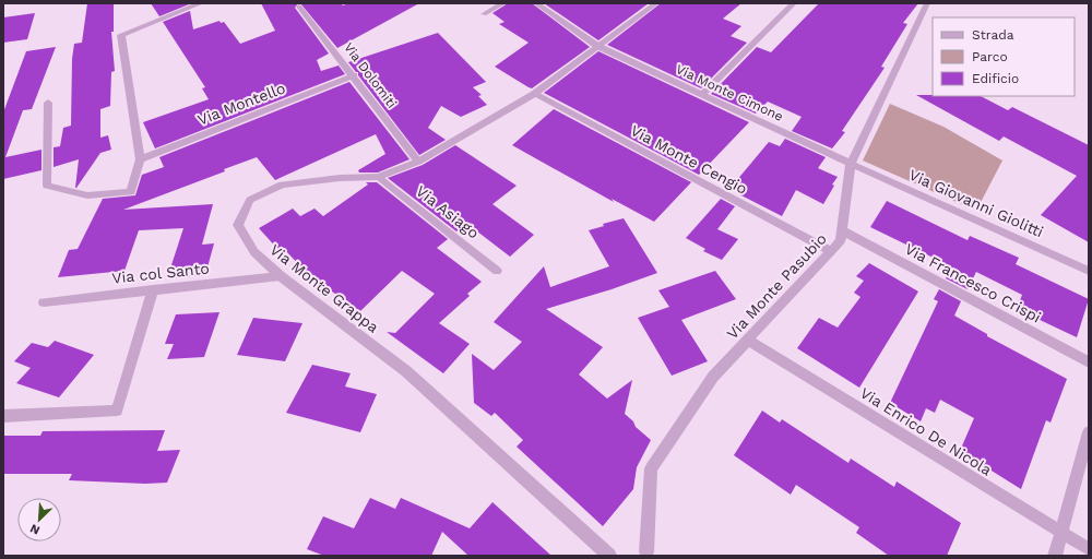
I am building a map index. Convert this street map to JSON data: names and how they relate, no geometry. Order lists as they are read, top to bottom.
{
  "streets": {
    "street": [
      "Via Dolomiti",
      "Via Monte Cimone",
      "Via Montello",
      "Via Monte Cengio",
      "Via Giovanni Giolitti",
      "Via Asiago",
      "Via col Santo",
      "Via Francesco Crispi",
      "Via Monte Pasubio",
      "Via Monte Grappa",
      "Via Enrico De Nicola"
    ]
  },
  "crossings": [
    ["Via Dolomiti", "Via Montello"],
    ["Via Dolomiti", "Via Monte Grappa"],
    ["Via Monte Cimone", "Via Giovanni Giolitti"],
    ["Via Monte Cimone", "Via Monte Pasubio"],
    ["Via Monte Cimone", "Via Monte Grappa"],
    ["Via Monte Cengio", "Via Monte Pasubio"],
    ["Via Monte Cengio", "Via Monte Grappa"],
    ["Via Giovanni Giolitti", "Via Monte Pasubio"],
    ["Via Asiago", "Via Monte Grappa"],
    ["Via col Santo", "Via Monte Grappa"],
    ["Via Francesco Crispi", "Via Monte Pasubio"],
    ["Via Monte Pasubio", "Via Enrico De Nicola"]
  ],
  "legend": ["Strada", "Parco", "Edificio"],
  "north": "bottom left"
}
